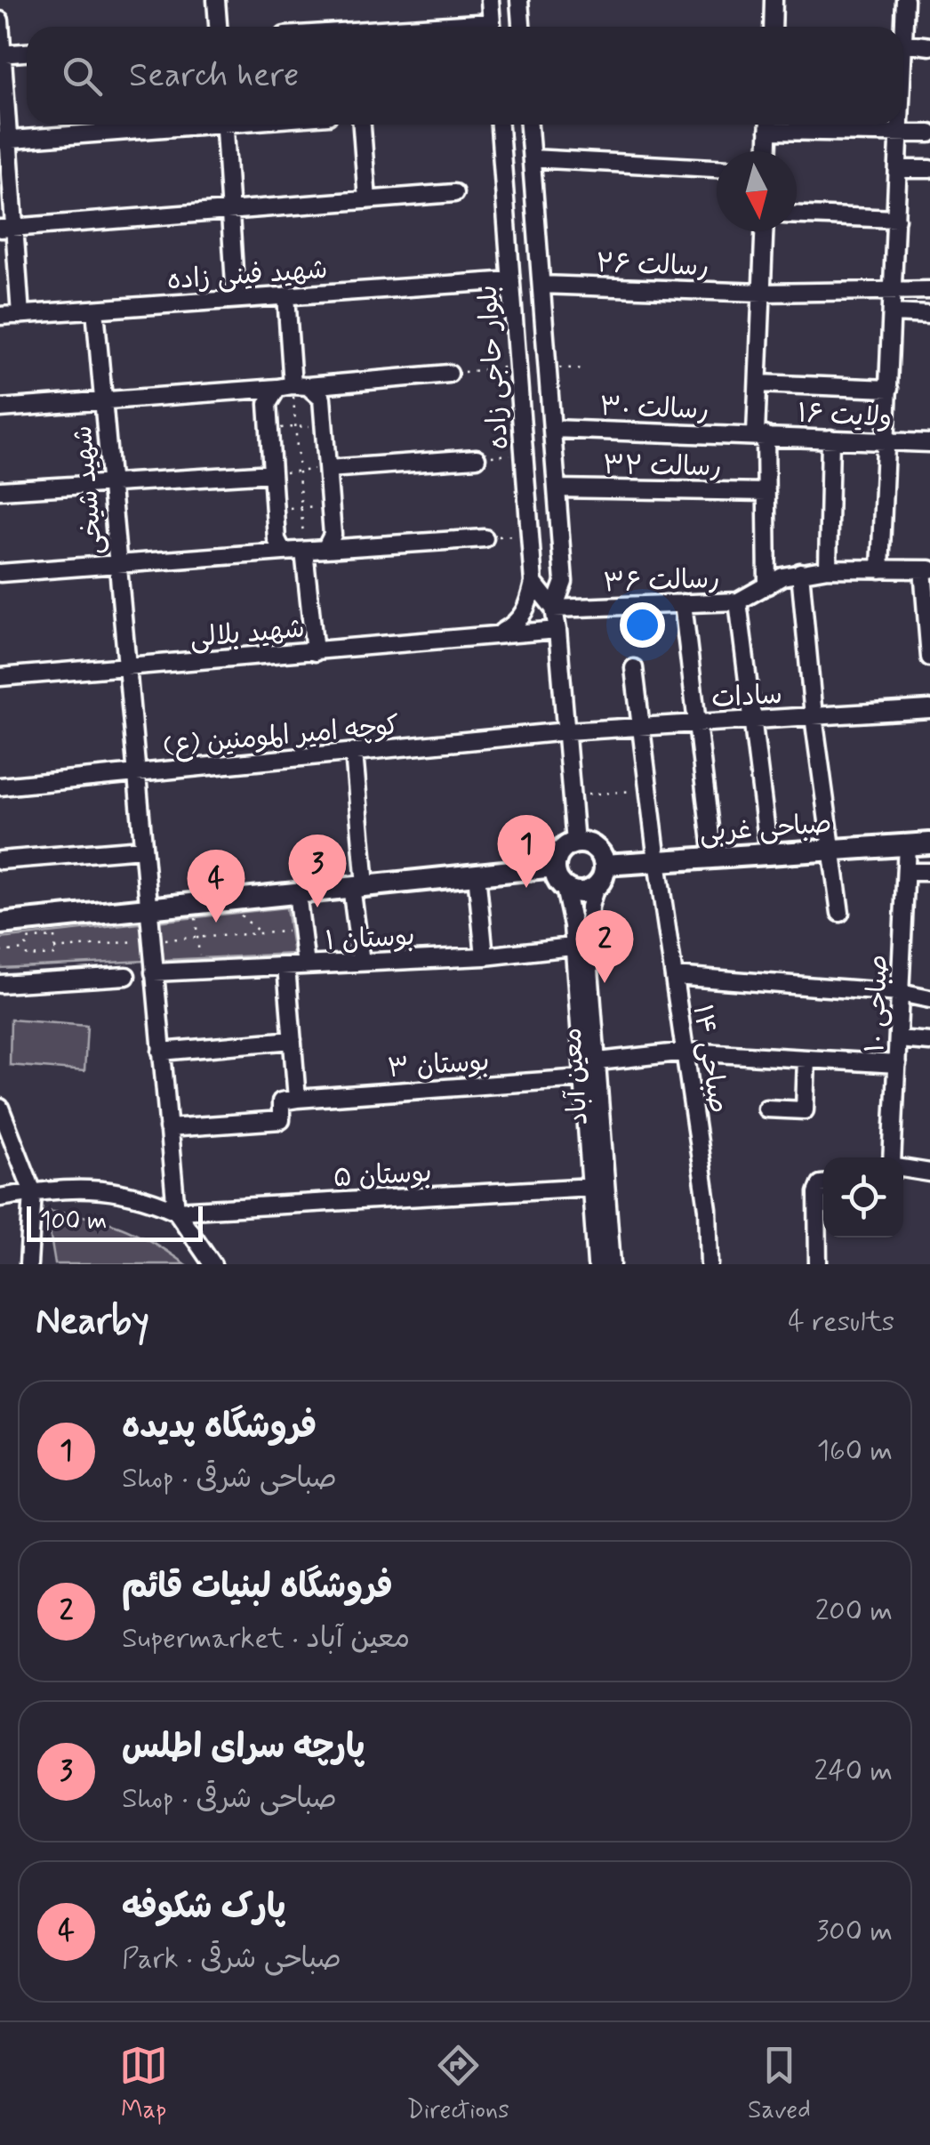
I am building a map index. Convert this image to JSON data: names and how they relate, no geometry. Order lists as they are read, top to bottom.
{
  "streets": {
    "main road": ["صباحی غربی"],
    "street": [
      "رسالت ۲۶",
      "شهید فینی زاده",
      "بلوار حاجی زاده",
      "رسالت ۳۰",
      "ولایت ۱۶",
      "رسالت ۳۲",
      "شهید شیخی",
      "رسالت ۳۶",
      "شهید بلالی",
      "سادات",
      "کوچه امیر المومنین (ع)",
      "بوستان ۱",
      "صباحی ۱۰",
      "صباحی ۱۴",
      "بوستان ۳",
      "معین آباد",
      "بوستان ۵"
    ]
  },
  "crossings": [
    ["رسالت ۲۶", "بلوار حاجی زاده"],
    ["شهید فینی زاده", "بلوار حاجی زاده"],
    ["شهید فینی زاده", "شهید شیخی"],
    ["بلوار حاجی زاده", "رسالت ۳۰"],
    ["بلوار حاجی زاده", "رسالت ۳۲"],
    ["بلوار حاجی زاده", "رسالت ۳۶"],
    ["بلوار حاجی زاده", "شهید بلالی"],
    ["بلوار حاجی زاده", "سادات"],
    ["بلوار حاجی زاده", "کوچه امیر المومنین (ع)"],
    ["بلوار حاجی زاده", "صباحی غربی"],
    ["بلوار حاجی زاده", "معین آباد"],
    ["رسالت ۳۰", "ولایت ۱۶"],
    ["شهید شیخی", "شهید بلالی"],
    ["شهید شیخی", "کوچه امیر المومنین (ع)"],
    ["شهید شیخی", "بوستان ۱"],
    ["شهید شیخی", "بوستان ۵"],
    ["سادات", "کوچه امیر المومنین (ع)"],
    ["سادات", "صباحی ۱۴"],
    ["صباحی غربی", "صباحی ۱۰"],
    ["صباحی غربی", "صباحی ۱۴"],
    ["صباحی غربی", "معین آباد"],
    ["بوستان ۱", "معین آباد"],
    ["بوستان ۳", "معین آباد"],
    ["معین آباد", "بوستان ۵"]
  ],
  "scale_bar": "100 m",
  "north": "bottom",
  "page": {
    "search": "Search here",
    "pins": [
      "1",
      "3",
      "4",
      "2"
    ],
    "scale": "100 m",
    "heading": ["Nearby", "4 results"],
    "list": [
      {
        "mark": "1",
        "name": "فروشگاه پدیده",
        "note": "Shop · صباحی شرقی",
        "value": "160 m"
      },
      {
        "mark": "2",
        "name": "فروشگاه لبنیات قائم",
        "note": "Supermarket · معین آباد",
        "value": "200 m"
      },
      {
        "mark": "3",
        "name": "پارچه سرای اطلس",
        "note": "Shop · صباحی شرقی",
        "value": "240 m"
      },
      {
        "mark": "4",
        "name": "پارک شکوفه",
        "note": "Park · صباحی شرقی",
        "value": "300 m"
      }
    ],
    "nav": ["Map", "Directions", "Saved"]
  }
}
